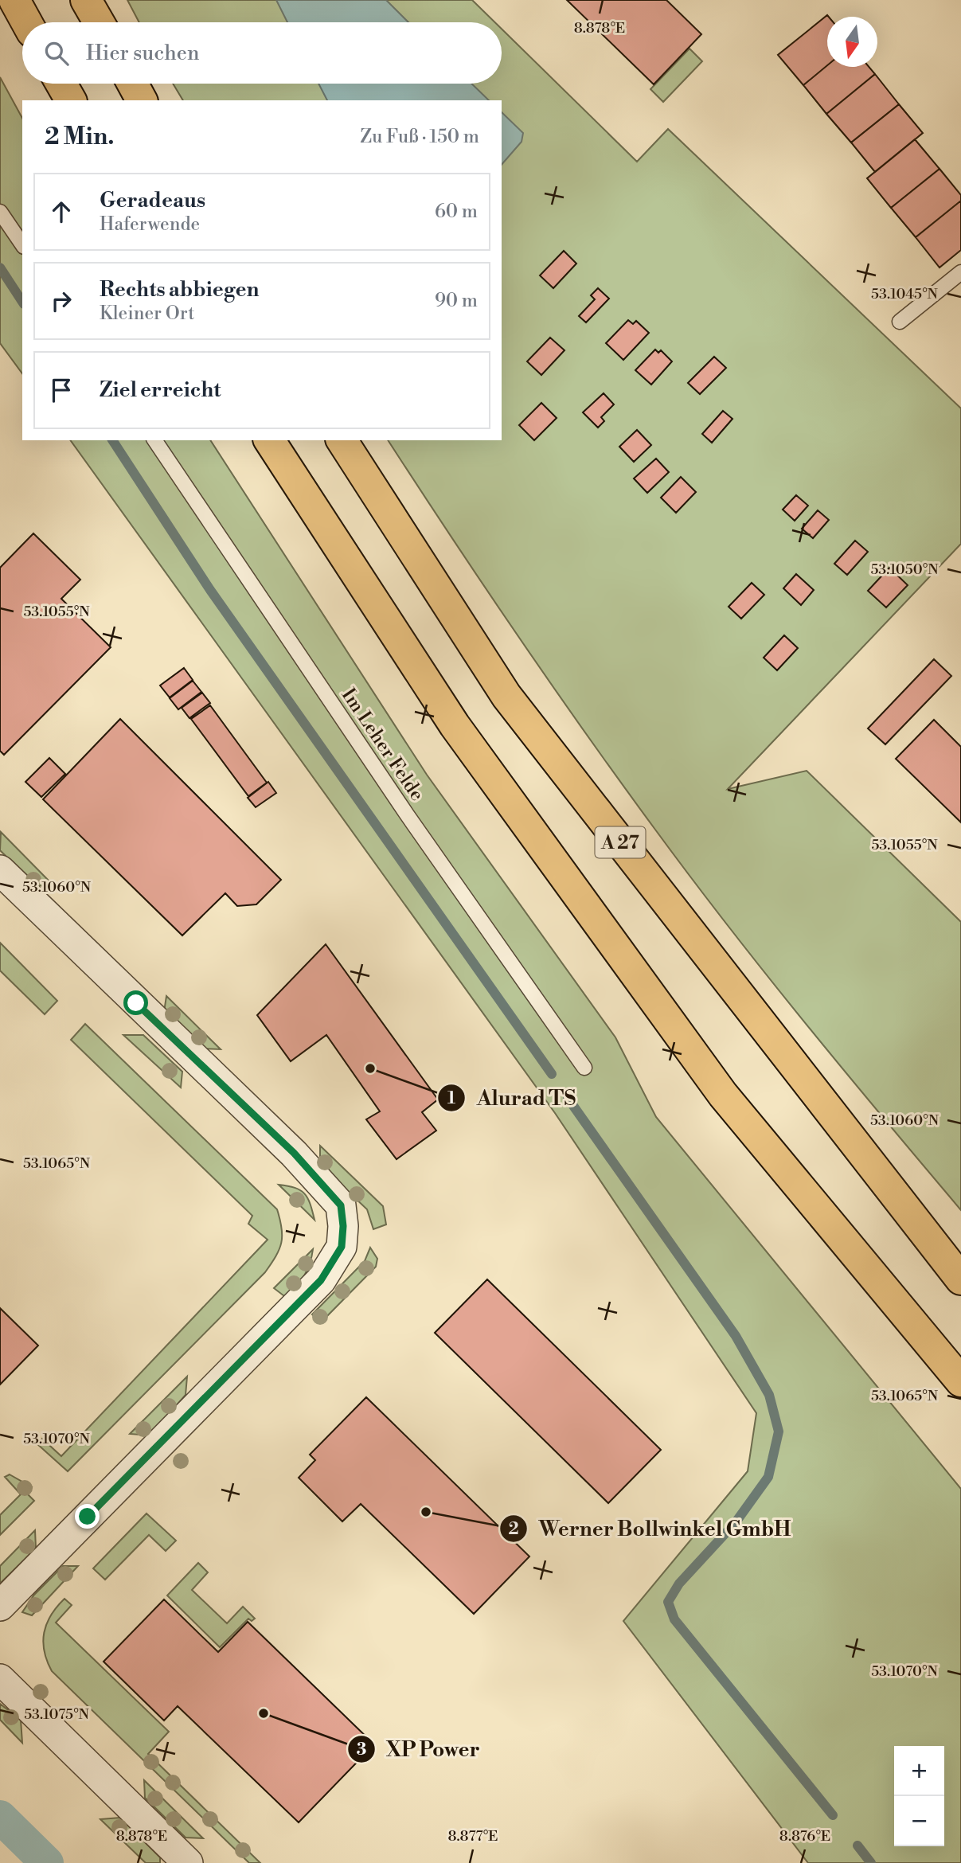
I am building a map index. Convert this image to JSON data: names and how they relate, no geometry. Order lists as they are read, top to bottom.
{
  "streets": {
    "highway": ["A 27"],
    "lane": ["Im Leher Felde"]
  },
  "places": ["Alurad TS", "Werner Bollwinkel GmbH", "XP Power"],
  "north": "bottom",
  "page": {
    "search": "Hier suchen",
    "heading": ["2 Min.", "Zu Fuß · 150 m"],
    "list": [
      ["Geradeaus", "Haferwende", "60 m"],
      ["Rechts abbiegen", "Kleiner Ort", "90 m"],
      "Ziel erreicht"
    ],
    "map_buttons": ["+", "−"]
  },
  "coordinates": [
    "8.878°E",
    "53.1045°N",
    "53.1050°N",
    "53.1055°N",
    "53.1060°N",
    "53.1065°N",
    "53.1070°N",
    "53.1075°N",
    "8.877°E",
    "8.876°E"
  ]
}
